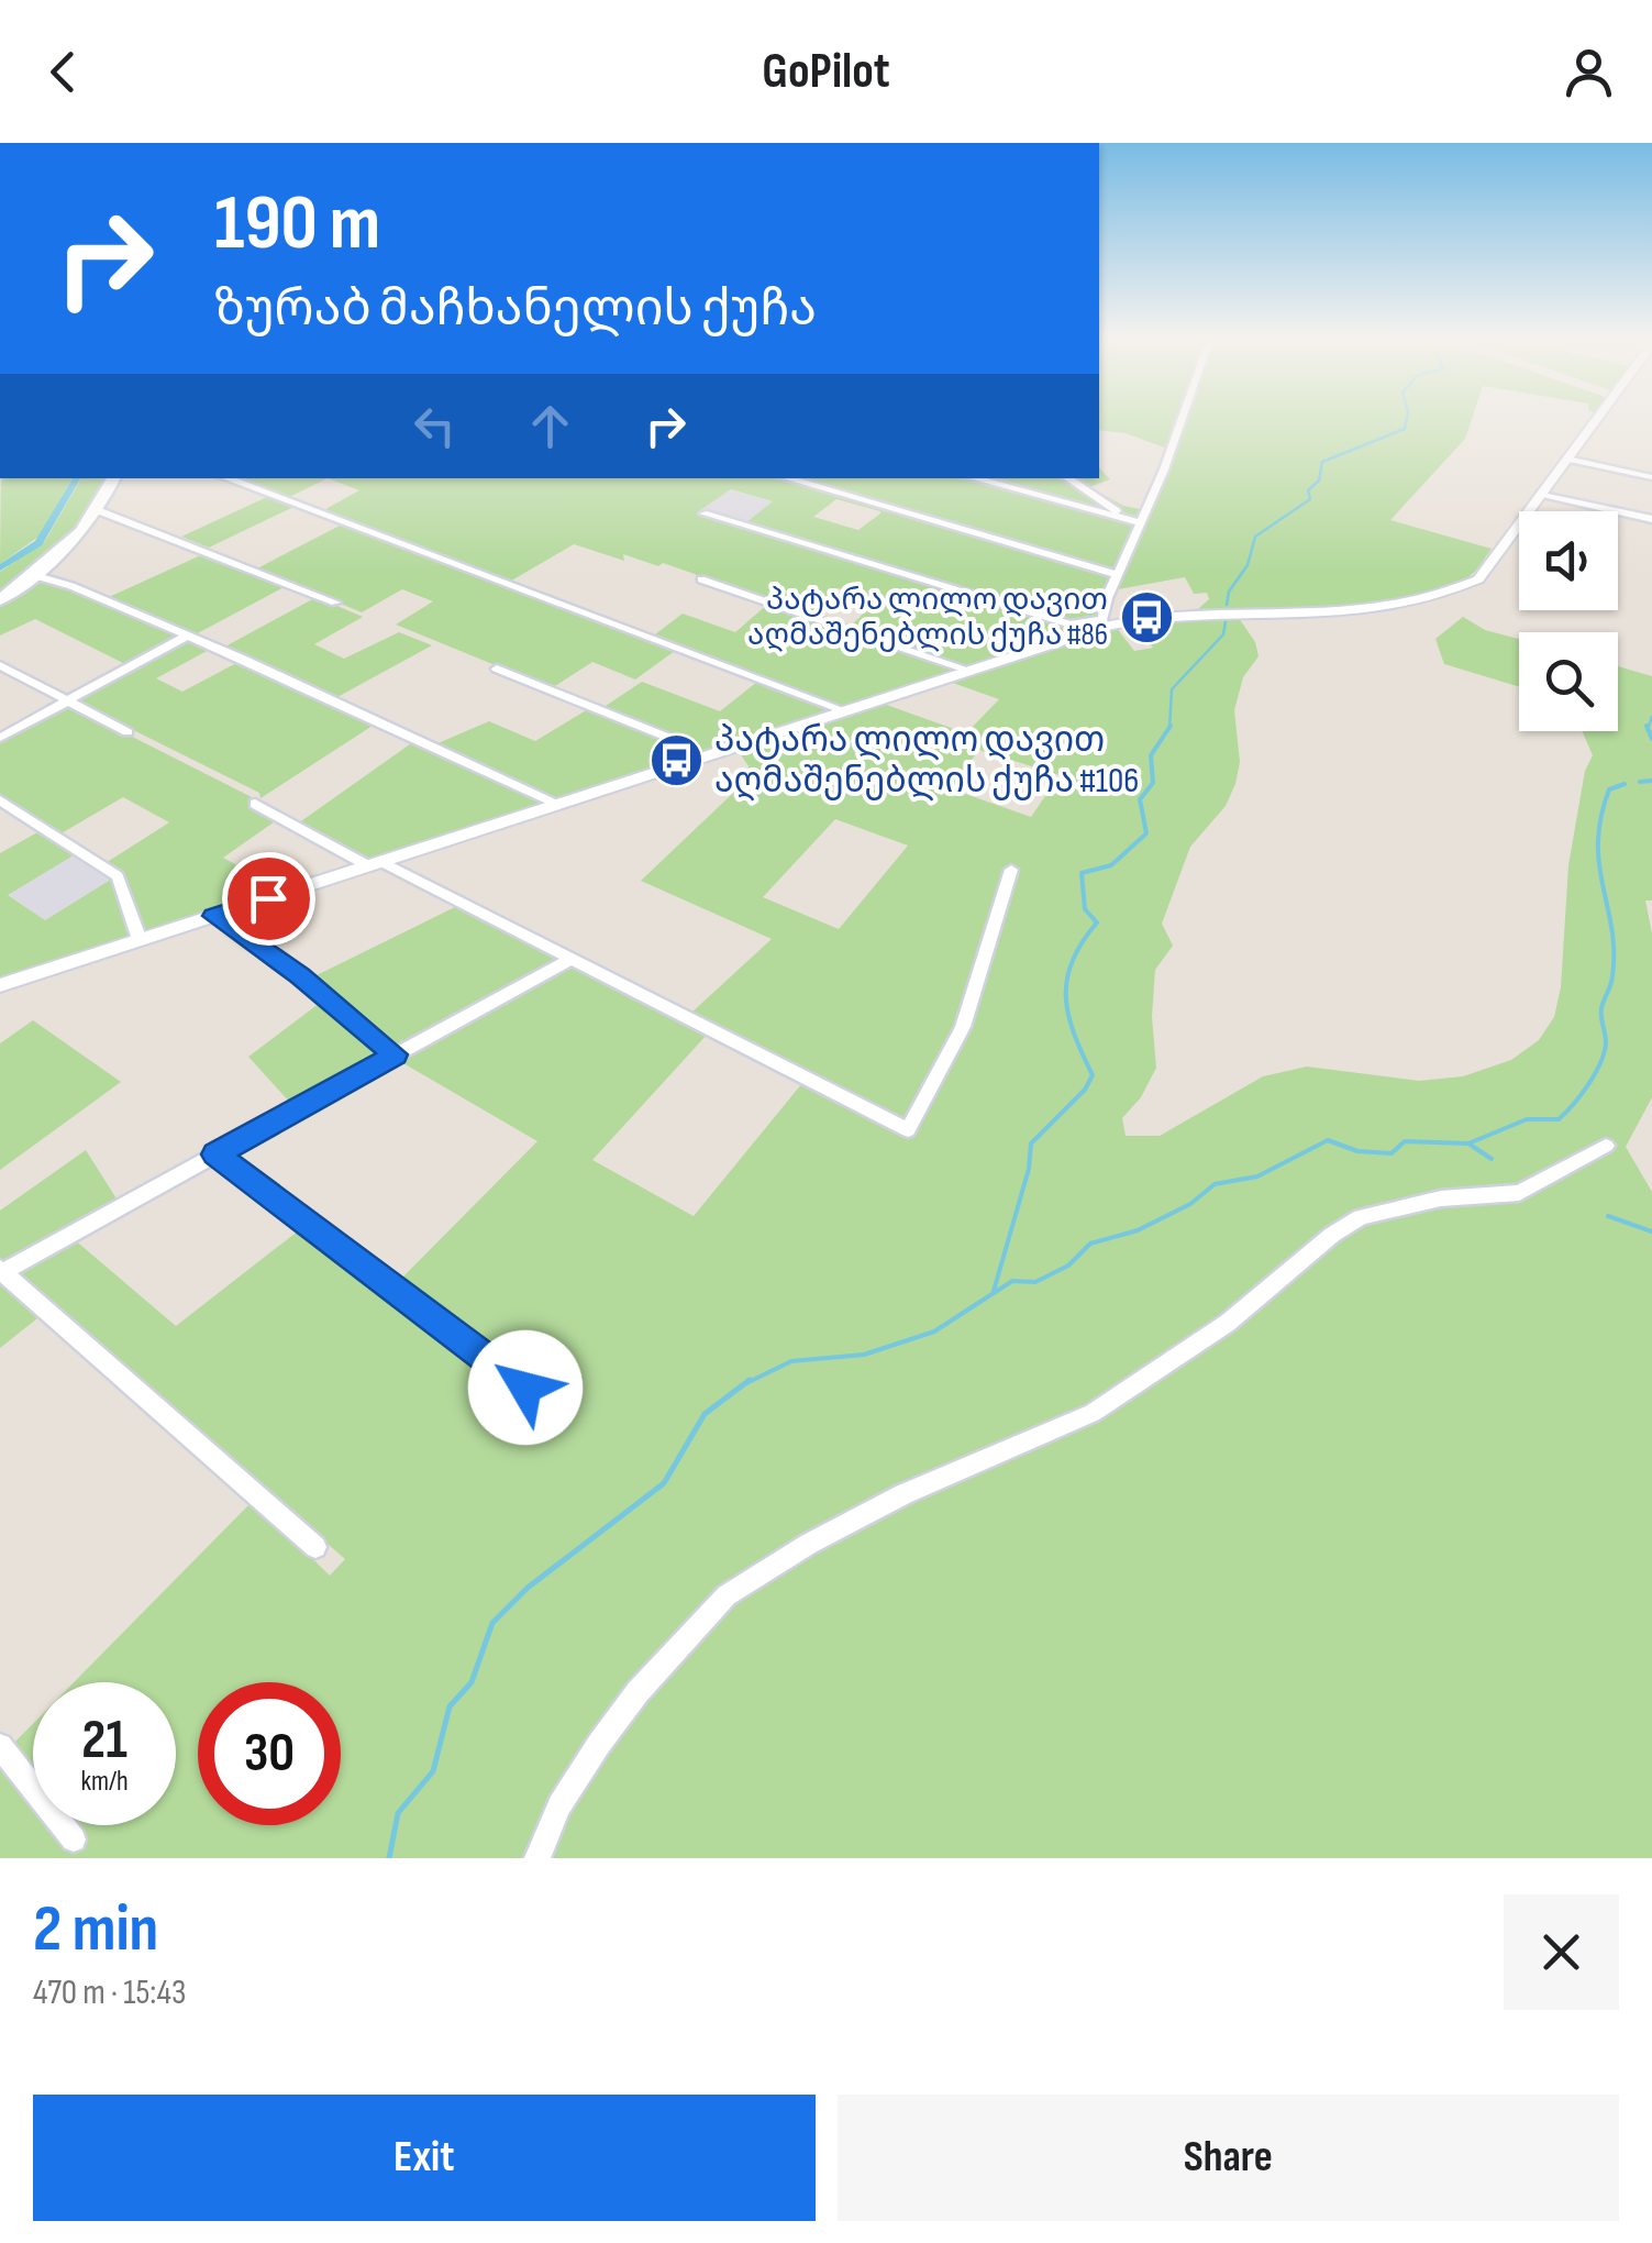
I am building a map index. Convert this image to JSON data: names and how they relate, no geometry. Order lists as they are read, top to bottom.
{
  "places": {
    "bus stop": ["პატარა ლილო დავით აღმაშენებლის ქუჩა #86", "პატარა ლილო დავით აღმაშენებლის ქუჩა #106"]
  },
  "page": {
    "header": "GoPilot",
    "turn": ["190 m", "ზურაბ მაჩხანელის ქუჩა"],
    "speed": "21 km/h",
    "limit": "30",
    "heading": ["2 min", "470 m · 15:43"],
    "buttons": ["Exit", "Share"]
  }
}
